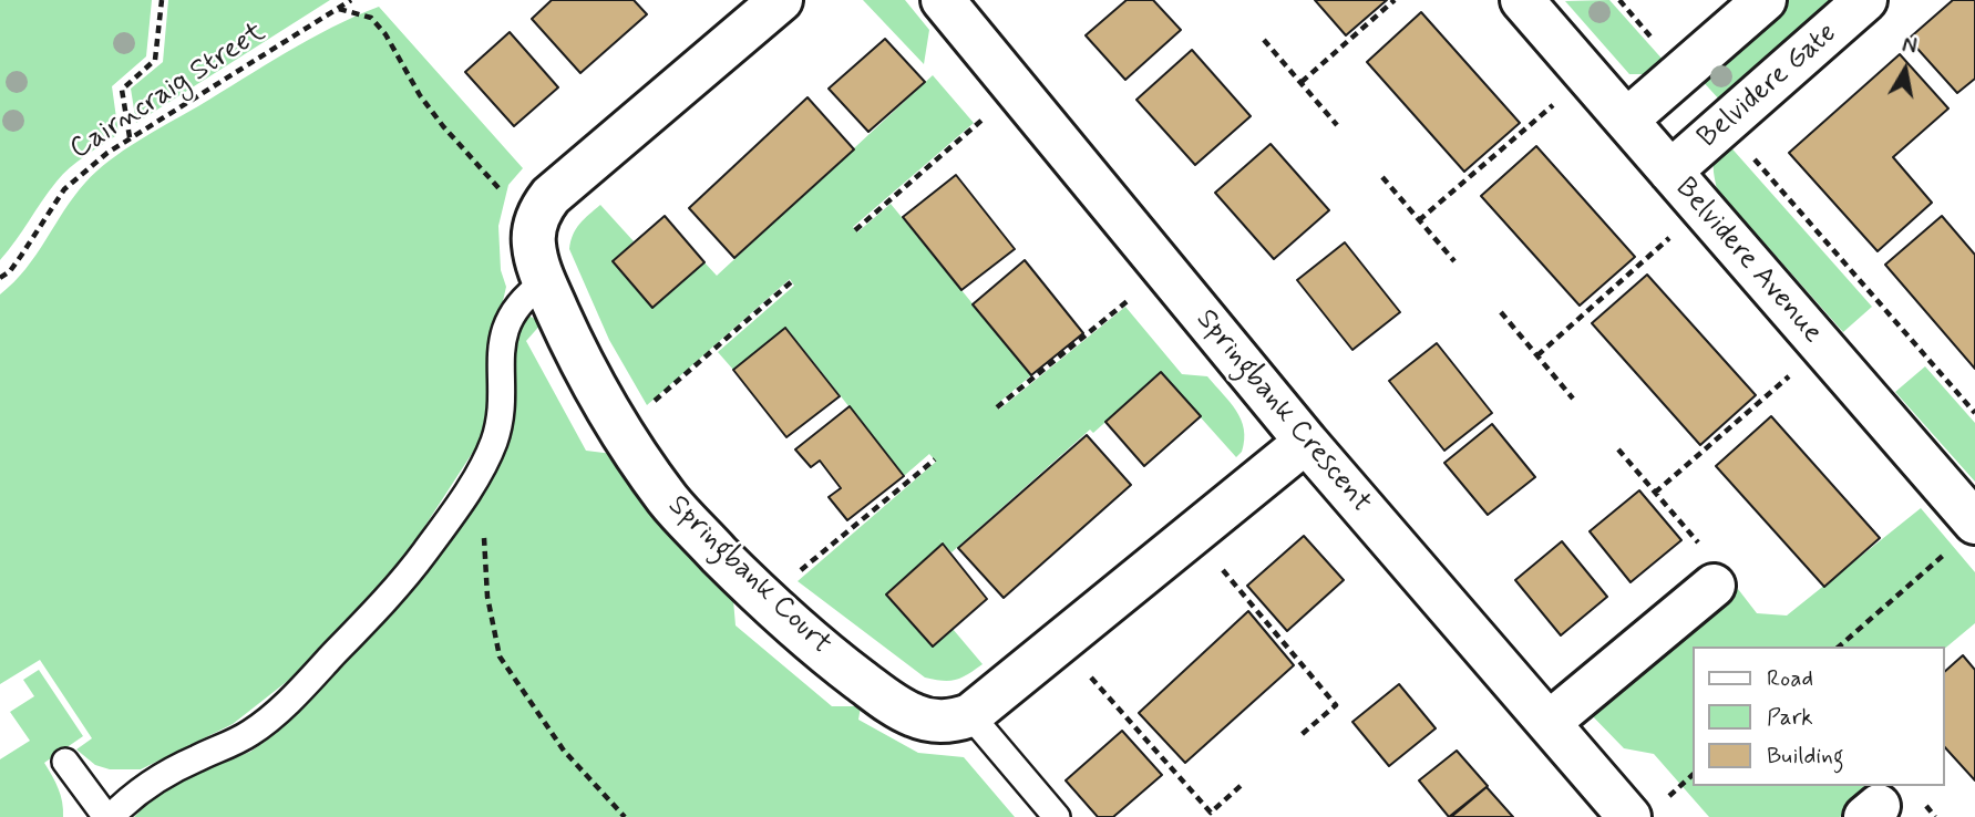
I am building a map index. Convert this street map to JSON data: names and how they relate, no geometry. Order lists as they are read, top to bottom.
{
  "streets": {
    "street": [
      "Belvidere Gate",
      "Belvidere Avenue",
      "Springbank Crescent",
      "Springbank Court"
    ],
    "path": ["Cairncraig Street"]
  },
  "crossings": [
    ["Belvidere Gate", "Belvidere Avenue"]
  ],
  "legend": ["Road", "Park", "Building"],
  "north": "top"
}
